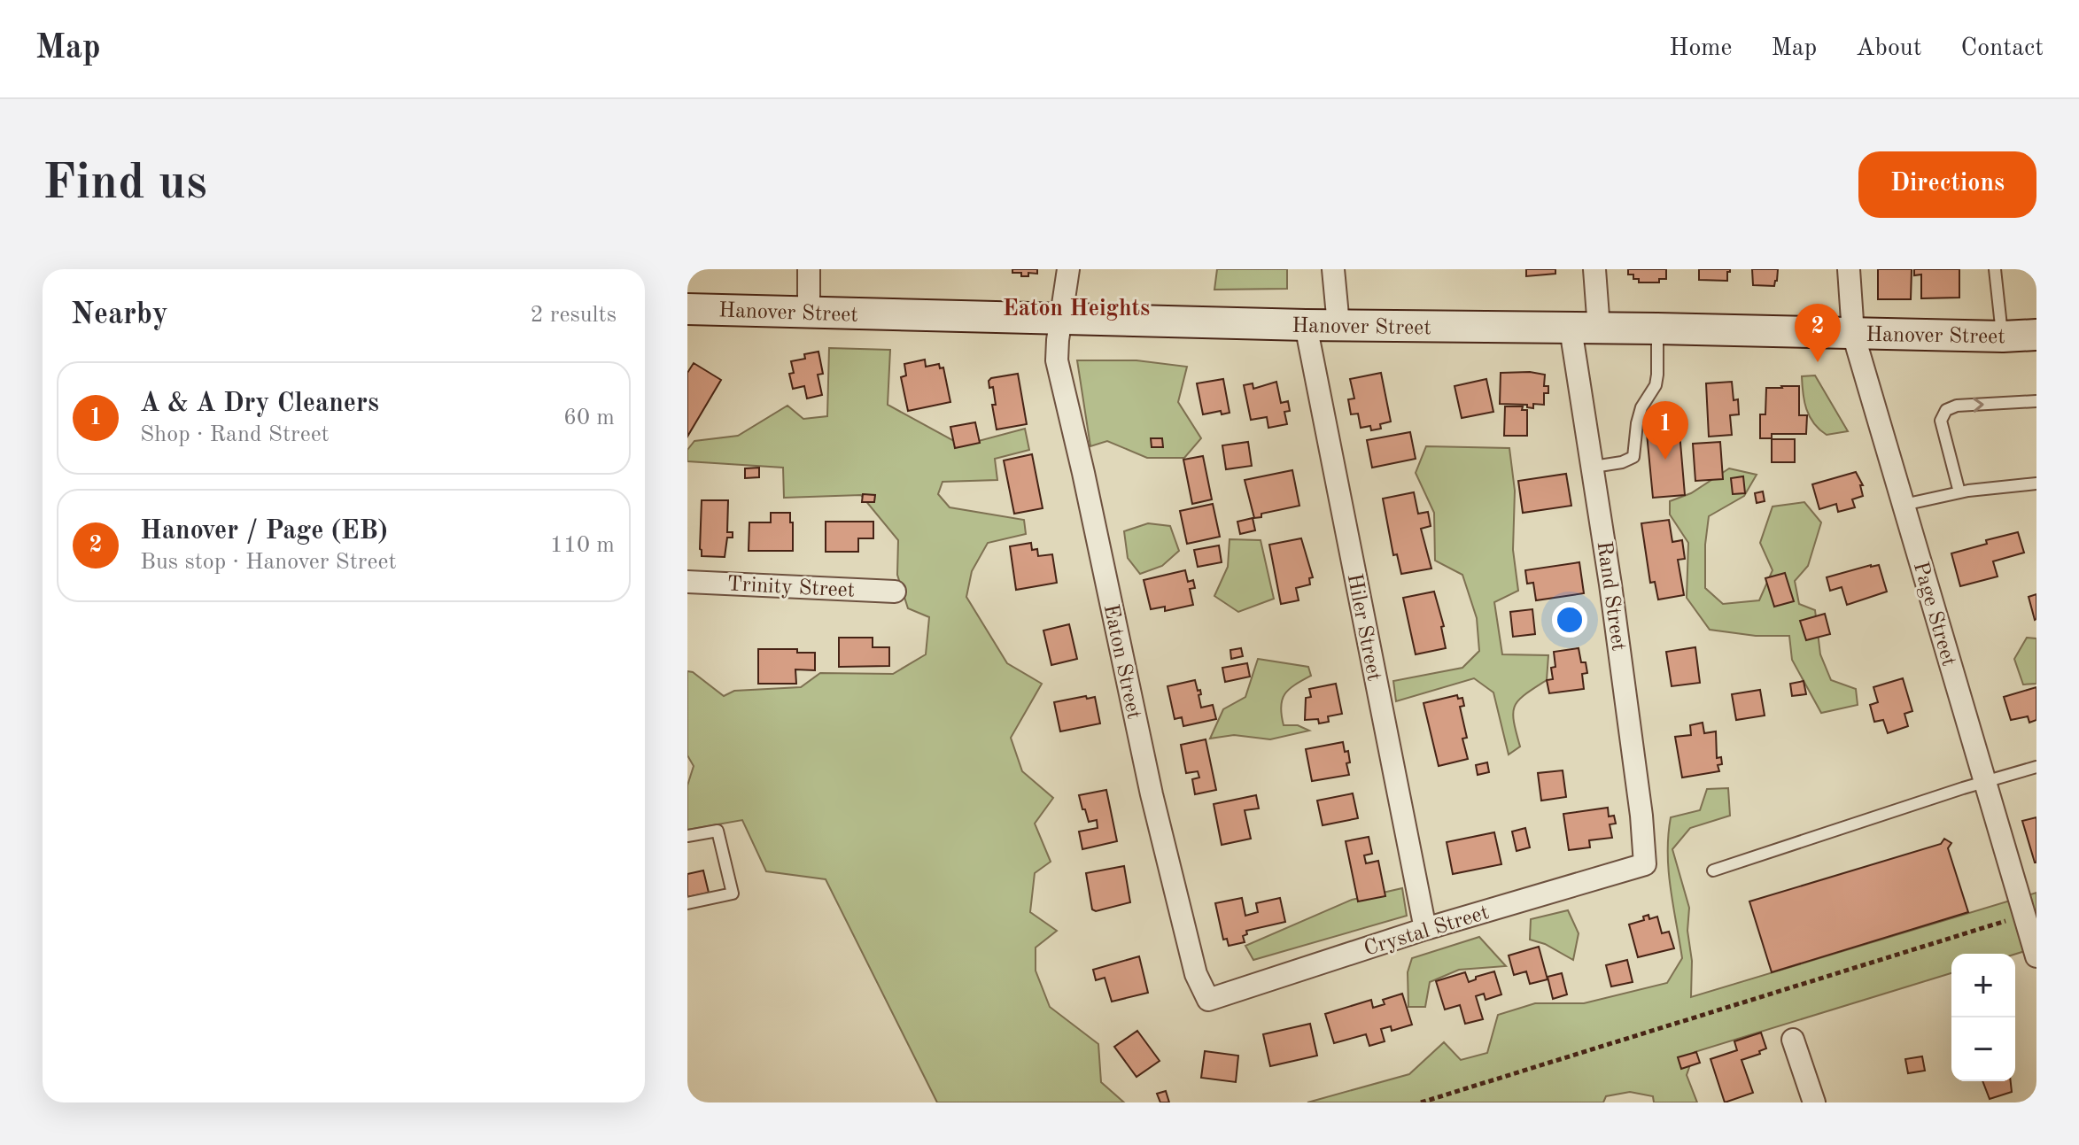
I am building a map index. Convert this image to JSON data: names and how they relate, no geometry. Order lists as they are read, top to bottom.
{
  "streets": {
    "main road": ["Hanover Street"],
    "street": [
      "Trinity Street",
      "Rand Street",
      "Page Street",
      "Hiler Street",
      "Eaton Street",
      "Crystal Street"
    ]
  },
  "crossings": [
    ["Hanover Street", "Rand Street"],
    ["Hanover Street", "Page Street"],
    ["Hanover Street", "Hiler Street"],
    ["Hanover Street", "Eaton Street"],
    ["Rand Street", "Crystal Street"],
    ["Hiler Street", "Crystal Street"],
    ["Eaton Street", "Crystal Street"]
  ],
  "districts": ["Eaton Heights"],
  "page": {
    "header": "Map",
    "nav": [
      "Home",
      "Map",
      "About",
      "Contact"
    ],
    "buttons": "Directions",
    "title": "Find us",
    "heading": ["Nearby", "2 results"],
    "pins": ["2", "1"],
    "list": [
      {
        "mark": "1",
        "name": "A & A Dry Cleaners",
        "note": "Shop · Rand Street",
        "value": "60 m"
      },
      {
        "mark": "2",
        "name": "Hanover / Page (EB)",
        "note": "Bus stop · Hanover Street",
        "value": "110 m"
      }
    ],
    "map_buttons": ["+", "−"]
  }
}
